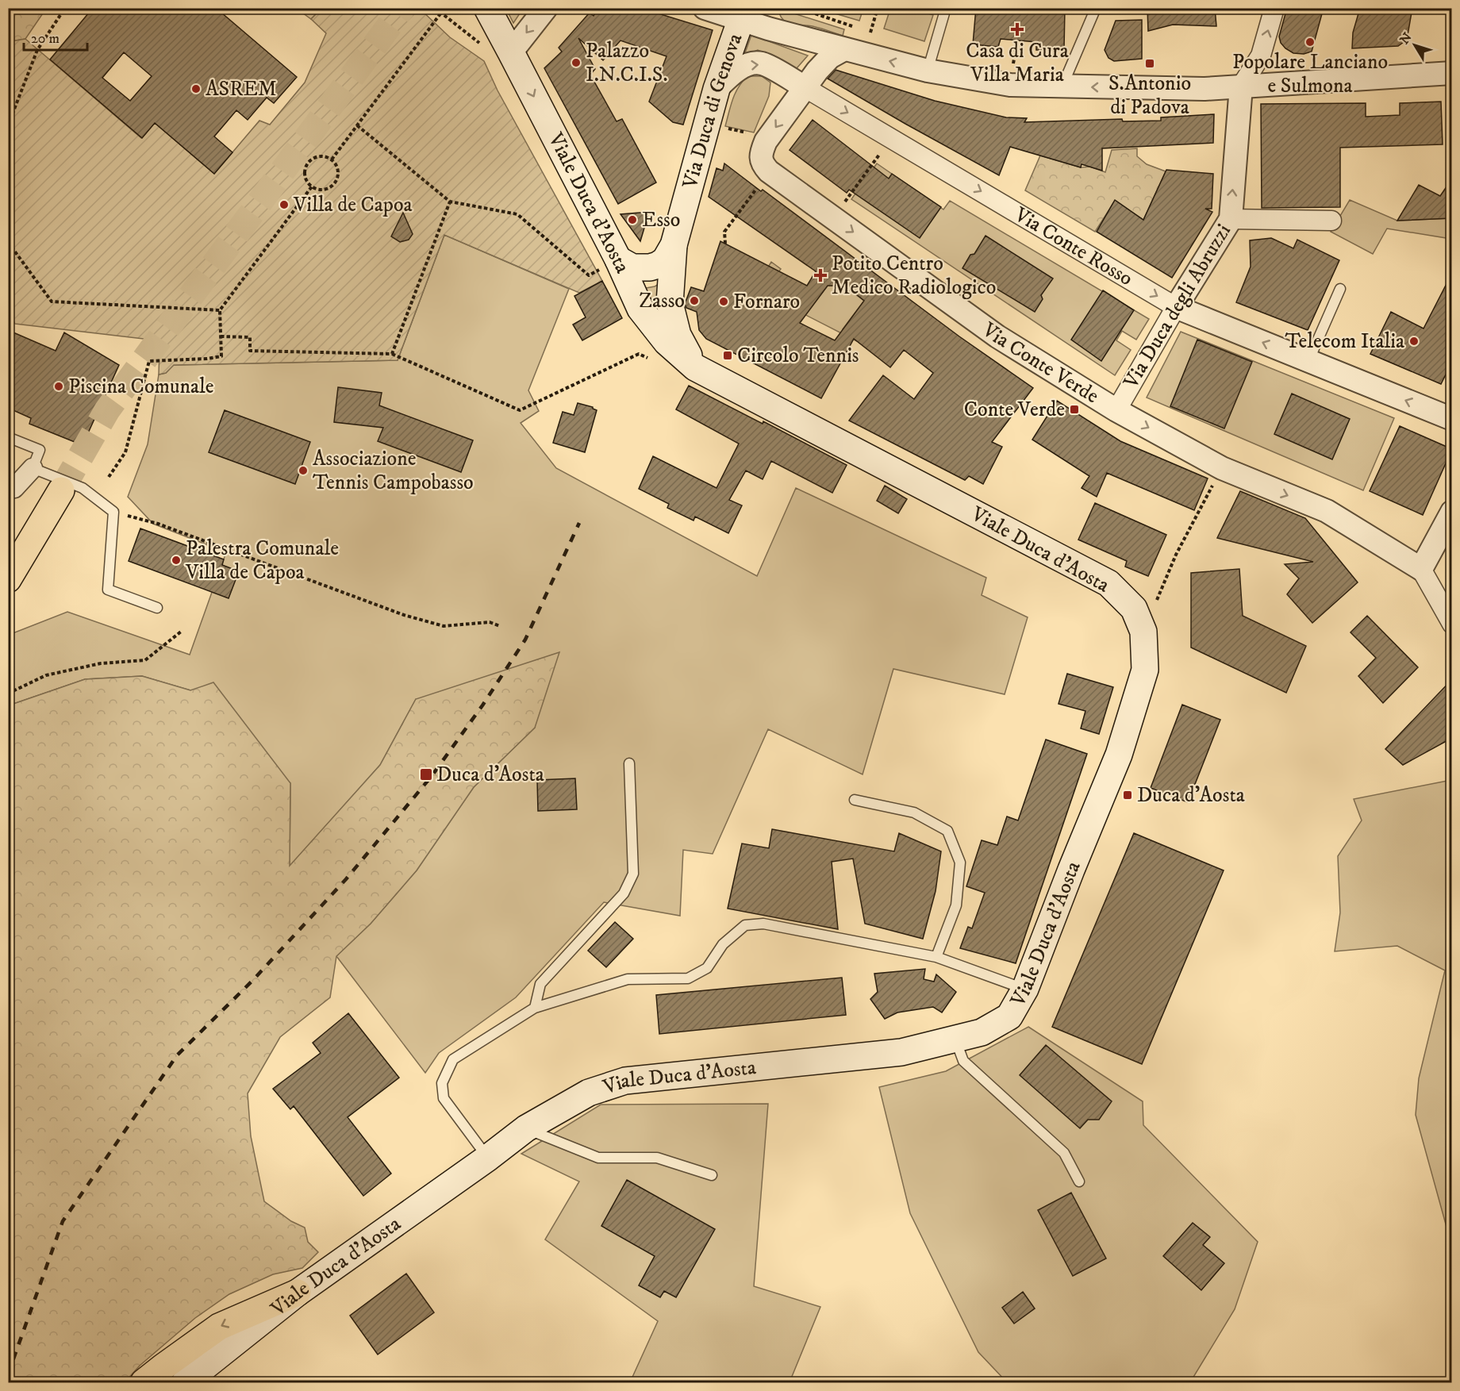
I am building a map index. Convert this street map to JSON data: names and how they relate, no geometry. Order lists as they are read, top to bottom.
{
  "streets": {
    "main road": ["Via Duca di Genova", "Viale Duca d'Aosta"],
    "street": ["Via Conte Rosso", "Via Duca degli Abruzzi", "Via Conte Verde"]
  },
  "crossings": [
    ["Via Duca di Genova", "Viale Duca d'Aosta"],
    ["Via Duca di Genova", "Via Conte Rosso"],
    ["Via Conte Rosso", "Via Duca degli Abruzzi"],
    ["Via Duca degli Abruzzi", "Via Conte Verde"]
  ],
  "one_way": ["Via Duca degli Abruzzi", "Via Conte Verde"],
  "places": {
    "health": ["Casa di Cura Villa Maria", "Potito Centro Medico Radiologico"],
    "other": [
      "Popolare Lanciano e Sulmona",
      "Palazzo I.N.C.I.S.",
      "ASREM",
      "Villa de Capoa",
      "Esso",
      "Zasso",
      "Fornaro",
      "Telecom Italia",
      "Piscina Comunale",
      "Associazione Tennis Campobasso",
      "Palestra Comunale Villa de Capoa"
    ],
    "transit": [
      "S.Antonio di Padova",
      "Circolo Tennis",
      "Conte Verde",
      "Duca d’Aosta",
      "Duca d'Aosta"
    ]
  },
  "scale_bar": "20 m",
  "north": "top left"
}
